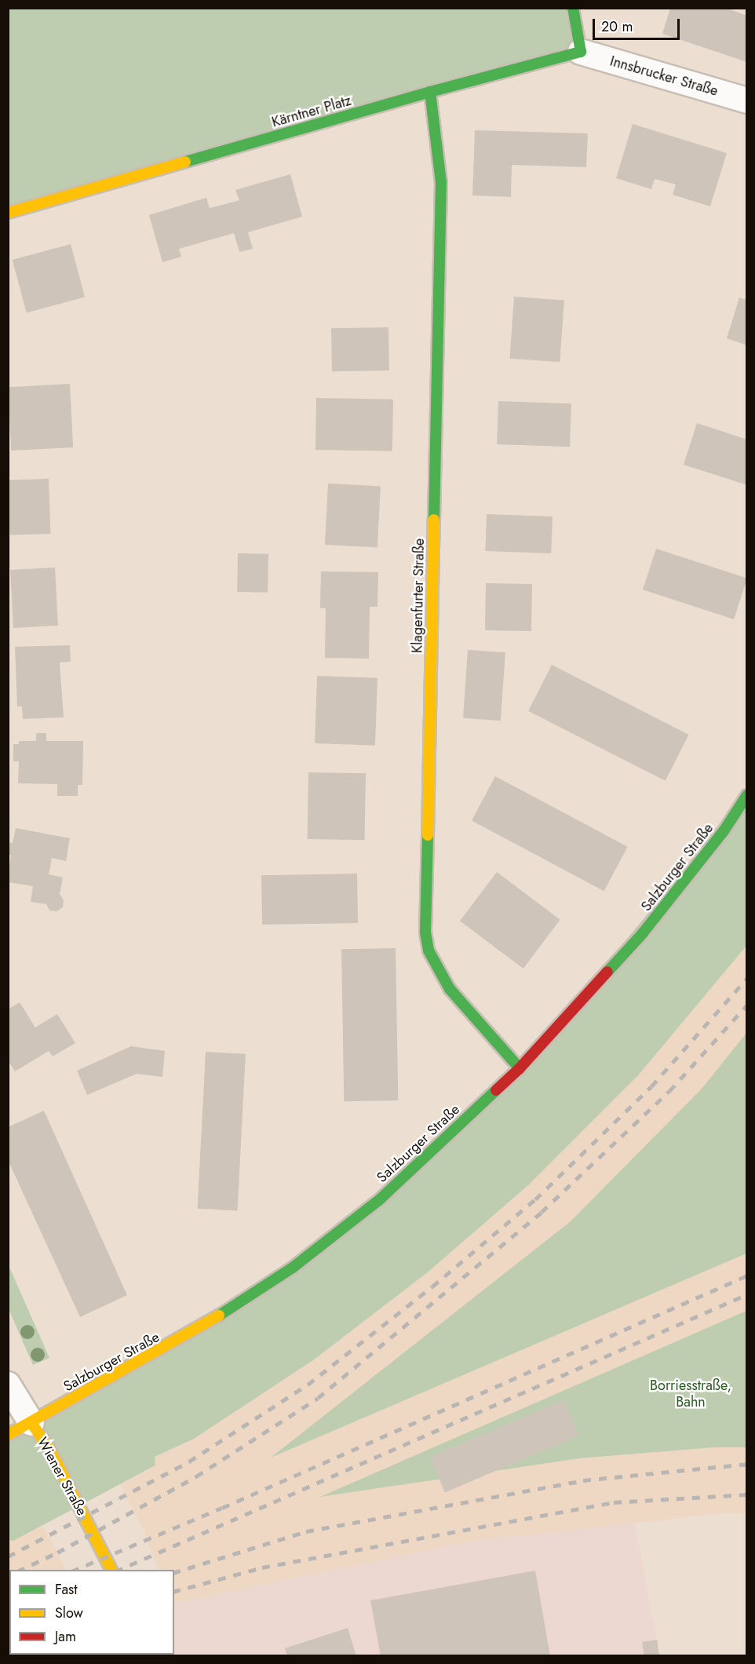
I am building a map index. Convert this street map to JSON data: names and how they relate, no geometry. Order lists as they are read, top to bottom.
{
  "streets": {
    "street": [
      "Innsbrucker Straße",
      "Kärntner Platz",
      "Klagenfurter Straße",
      "Salzburger Straße",
      "Wiener Straße"
    ]
  },
  "crossings": [
    ["Innsbrucker Straße", "Kärntner Platz"],
    ["Kärntner Platz", "Klagenfurter Straße"],
    ["Klagenfurter Straße", "Salzburger Straße"],
    ["Salzburger Straße", "Wiener Straße"]
  ],
  "parks": ["Borriesstraße, Bahn"],
  "legend": ["Fast", "Slow", "Jam"],
  "scale_bar": "20 m"
}
